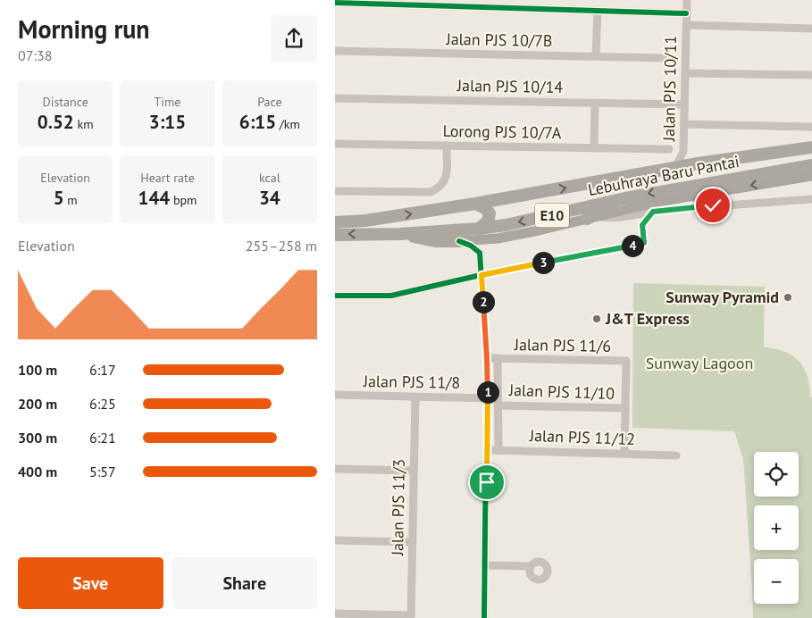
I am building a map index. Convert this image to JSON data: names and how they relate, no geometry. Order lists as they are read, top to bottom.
{
  "streets": {
    "highway": ["Lebuhraya Baru Pantai", "E10"],
    "street": [
      "Jalan PJS 10/7B",
      "Jalan PJS 10/14",
      "Jalan PJS 10/11",
      "Lorong PJS 10/7A",
      "Jalan PJS 11/6",
      "Jalan PJS 11/8",
      "Jalan PJS 11/10",
      "Jalan PJS 11/12",
      "Jalan PJS 11/3"
    ]
  },
  "crossings": [
    ["Jalan PJS 10/14", "Jalan PJS 10/11"],
    ["Jalan PJS 10/11", "Lebuhraya Baru Pantai"],
    ["Jalan PJS 11/6", "Jalan PJS 11/10"],
    ["Jalan PJS 11/6", "Jalan PJS 11/12"],
    ["Jalan PJS 11/8", "Jalan PJS 11/3"]
  ],
  "parks": ["Sunway Lagoon"],
  "places": ["Sunway Pyramid", "J&T Express"],
  "page": {
    "heading": ["Morning run", "07:38"],
    "stats": [
      ["Distance", "0.52 km"],
      ["Time", "3:15"],
      ["Pace", "6:15 /km"],
      ["Elevation", "5 m"],
      ["Heart rate", "144 bpm"],
      ["kcal", "34"]
    ],
    "chart": ["Elevation", "255–258 m"],
    "pins": [
      "4",
      "3",
      "2",
      "1"
    ],
    "list": [
      {
        "name": "100 m",
        "note": "6:17"
      },
      {
        "name": "200 m",
        "note": "6:25"
      },
      {
        "name": "300 m",
        "note": "6:21"
      },
      {
        "name": "400 m",
        "note": "5:57"
      }
    ],
    "map_buttons": ["+", "−"],
    "buttons": ["Save", "Share"]
  }
}
